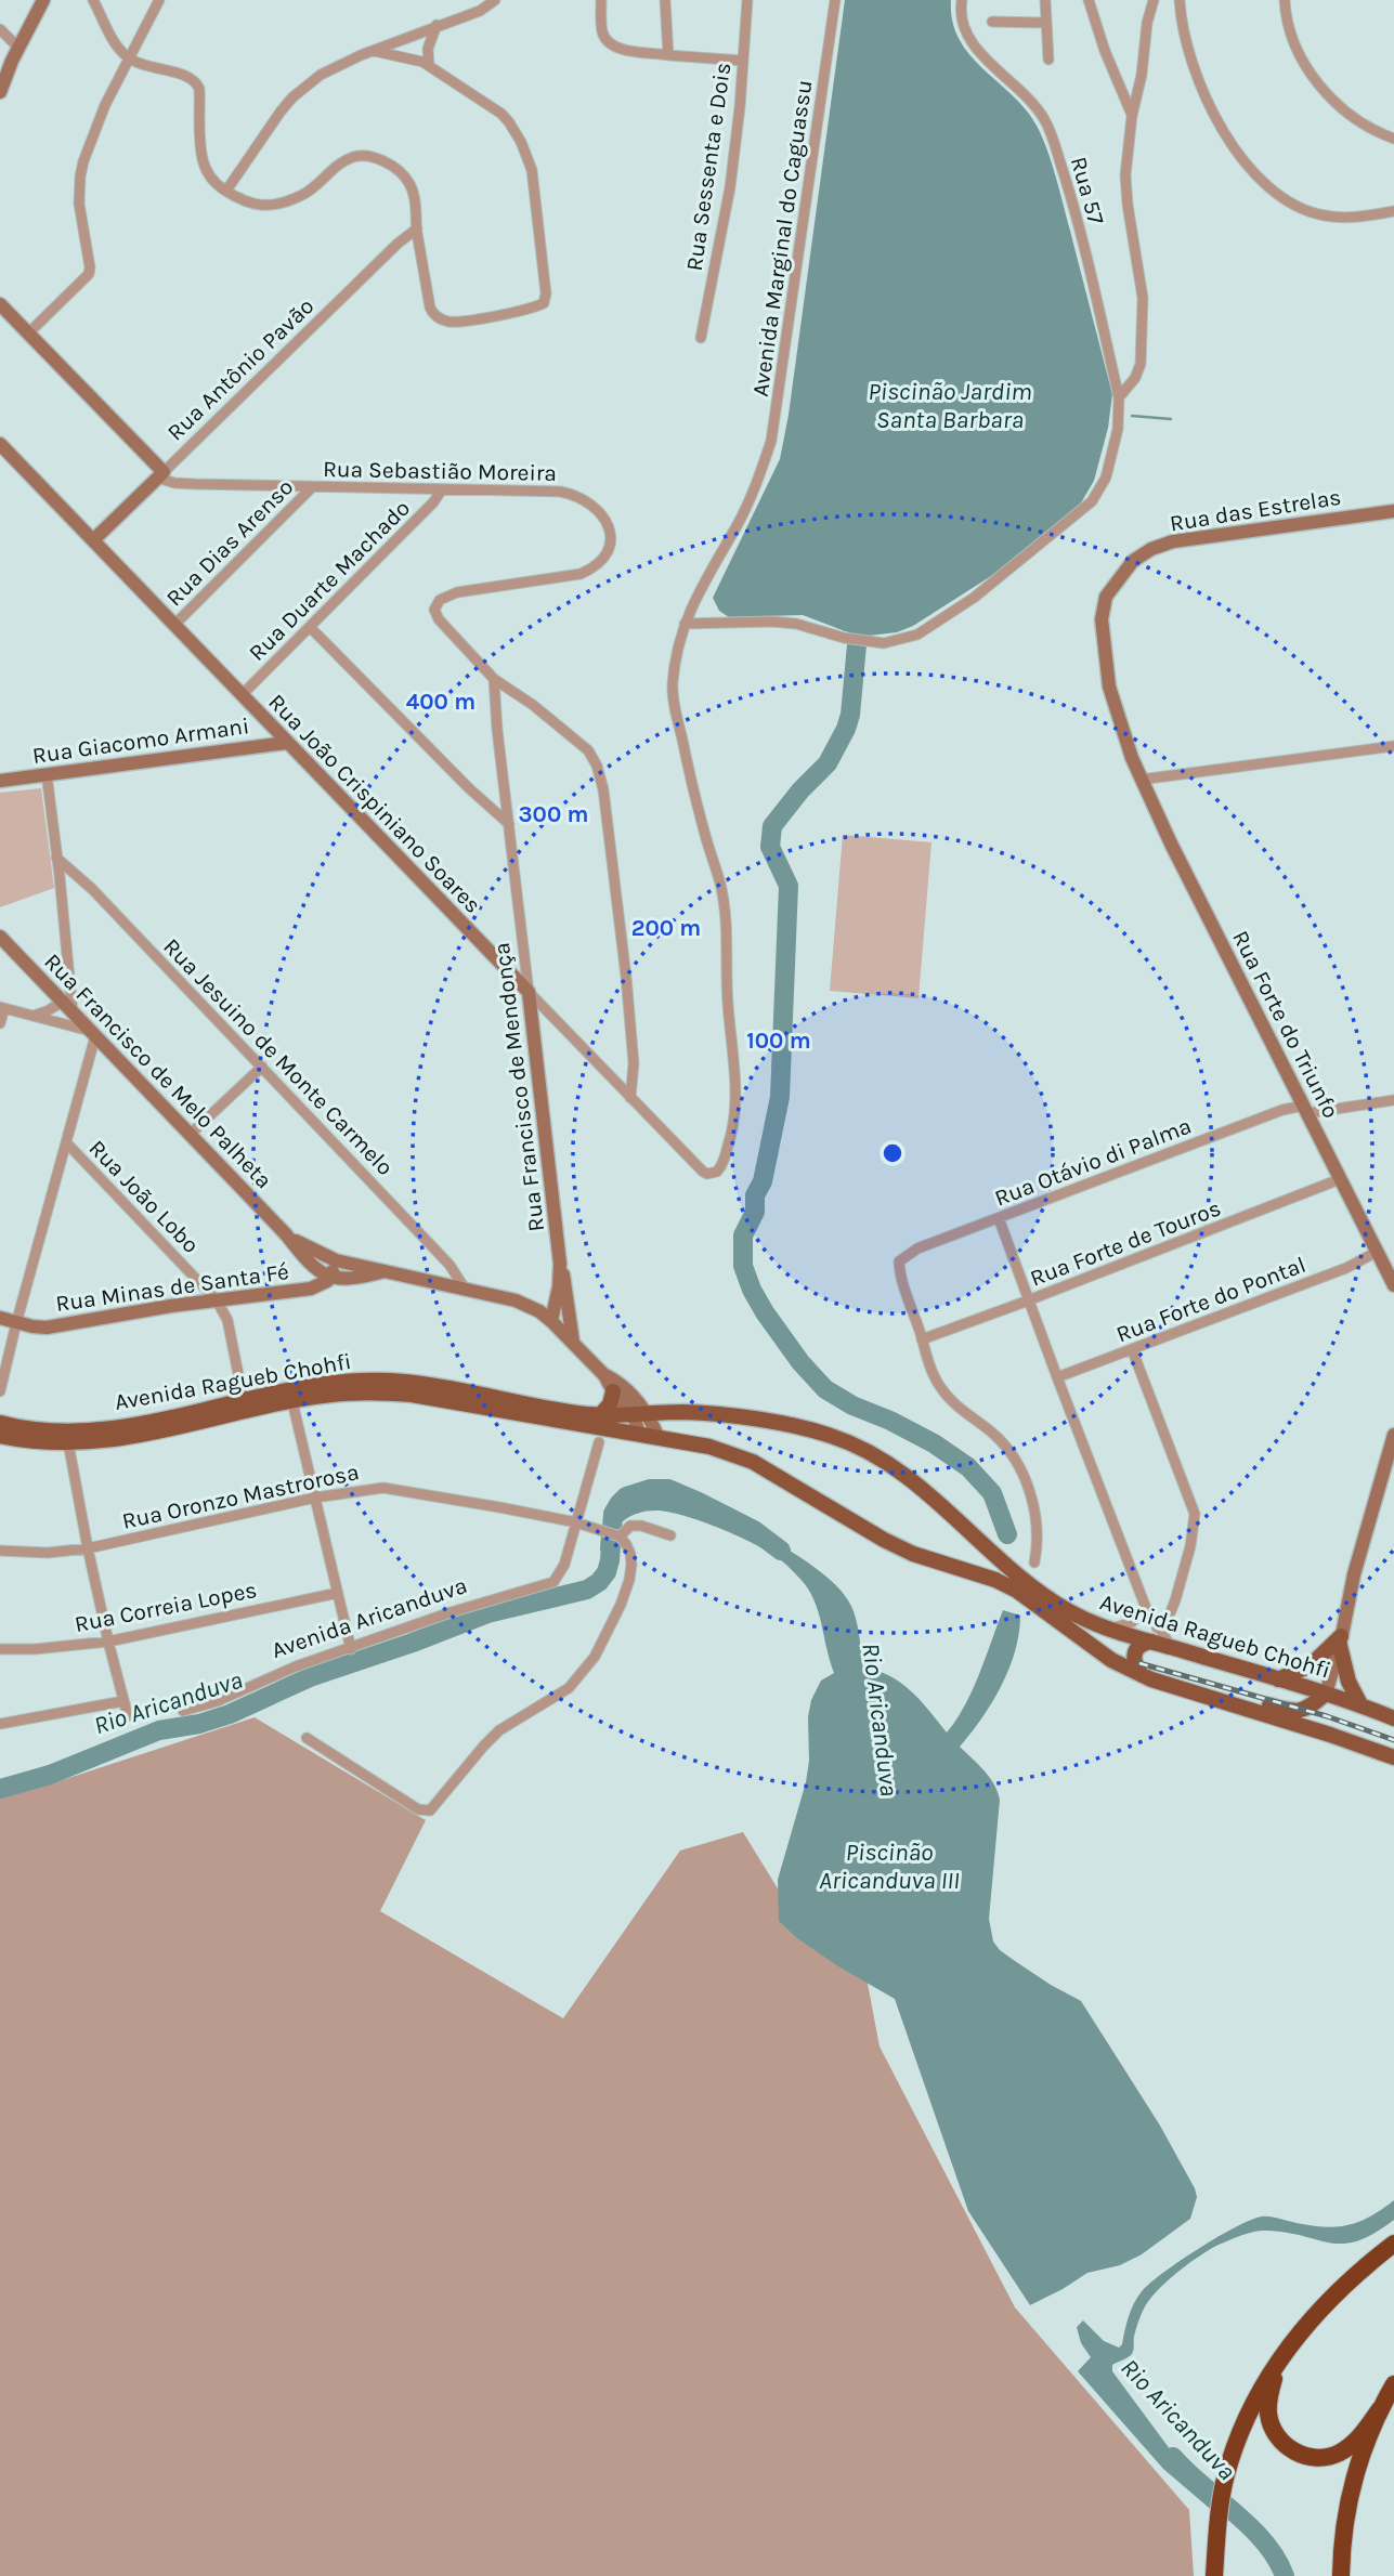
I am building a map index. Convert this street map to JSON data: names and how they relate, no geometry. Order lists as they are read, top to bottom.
{
  "streets": {
    "main road": ["Avenida Ragueb Chohfi"],
    "street": [
      "Rua Sessenta e Dois",
      "Rua 57",
      "Avenida Marginal do Caguassu",
      "Rua Antônio Pavão",
      "Rua Sebastião Moreira",
      "Rua das Estrelas",
      "Rua Dias Arenso",
      "Rua Duarte Machado",
      "Rua Giacomo Armani",
      "Rua João Crispiniano Soares",
      "Rua Forte do Triunfo",
      "Rua Jesuino de Monte Carmelo",
      "Rua Francisco de Melo Palheta",
      "Rua Francisco de Mendonça",
      "Rua Otávio di Palma",
      "Rua João Lobo",
      "Rua Forte de Touros",
      "Rua Minas de Santa Fé",
      "Rua Forte do Pontal",
      "Rua Oronzo Mastrorosa",
      "Rua Correia Lopes",
      "Avenida Aricanduva"
    ]
  },
  "crossings": [
    ["Rua 57", "Avenida Marginal do Caguassu"],
    ["Avenida Marginal do Caguassu", "Rua João Crispiniano Soares"],
    ["Rua Antônio Pavão", "Rua Sebastião Moreira"],
    ["Rua Antônio Pavão", "Rua João Crispiniano Soares"],
    ["Rua Sebastião Moreira", "Rua Dias Arenso"],
    ["Rua Sebastião Moreira", "Rua Duarte Machado"],
    ["Rua Sebastião Moreira", "Rua João Crispiniano Soares"],
    ["Rua Sebastião Moreira", "Rua Francisco de Mendonça"],
    ["Rua das Estrelas", "Rua Forte do Triunfo"],
    ["Rua Dias Arenso", "Rua João Crispiniano Soares"],
    ["Rua Duarte Machado", "Rua João Crispiniano Soares"],
    ["Rua Giacomo Armani", "Rua João Crispiniano Soares"],
    ["Rua João Crispiniano Soares", "Rua Francisco de Mendonça"],
    ["Rua Forte do Triunfo", "Rua Otávio di Palma"],
    ["Rua Forte do Triunfo", "Rua Forte de Touros"],
    ["Rua Forte do Triunfo", "Rua Forte do Pontal"],
    ["Rua Jesuino de Monte Carmelo", "Rua Francisco de Melo Palheta"],
    ["Rua Francisco de Melo Palheta", "Rua Francisco de Mendonça"],
    ["Rua Francisco de Melo Palheta", "Rua Minas de Santa Fé"],
    ["Rua Francisco de Melo Palheta", "Avenida Ragueb Chohfi"],
    ["Rua Otávio di Palma", "Rua Forte de Touros"],
    ["Rua João Lobo", "Rua Minas de Santa Fé"],
    ["Rua João Lobo", "Avenida Ragueb Chohfi"],
    ["Rua Oronzo Mastrorosa", "Avenida Aricanduva"]
  ],
  "water": ["Piscinão Jardim Santa Barbara", "Rio Aricanduva", "Piscinão Aricanduva III"],
  "rings": [
    "400 m",
    "300 m",
    "200 m",
    "100 m"
  ]
}
